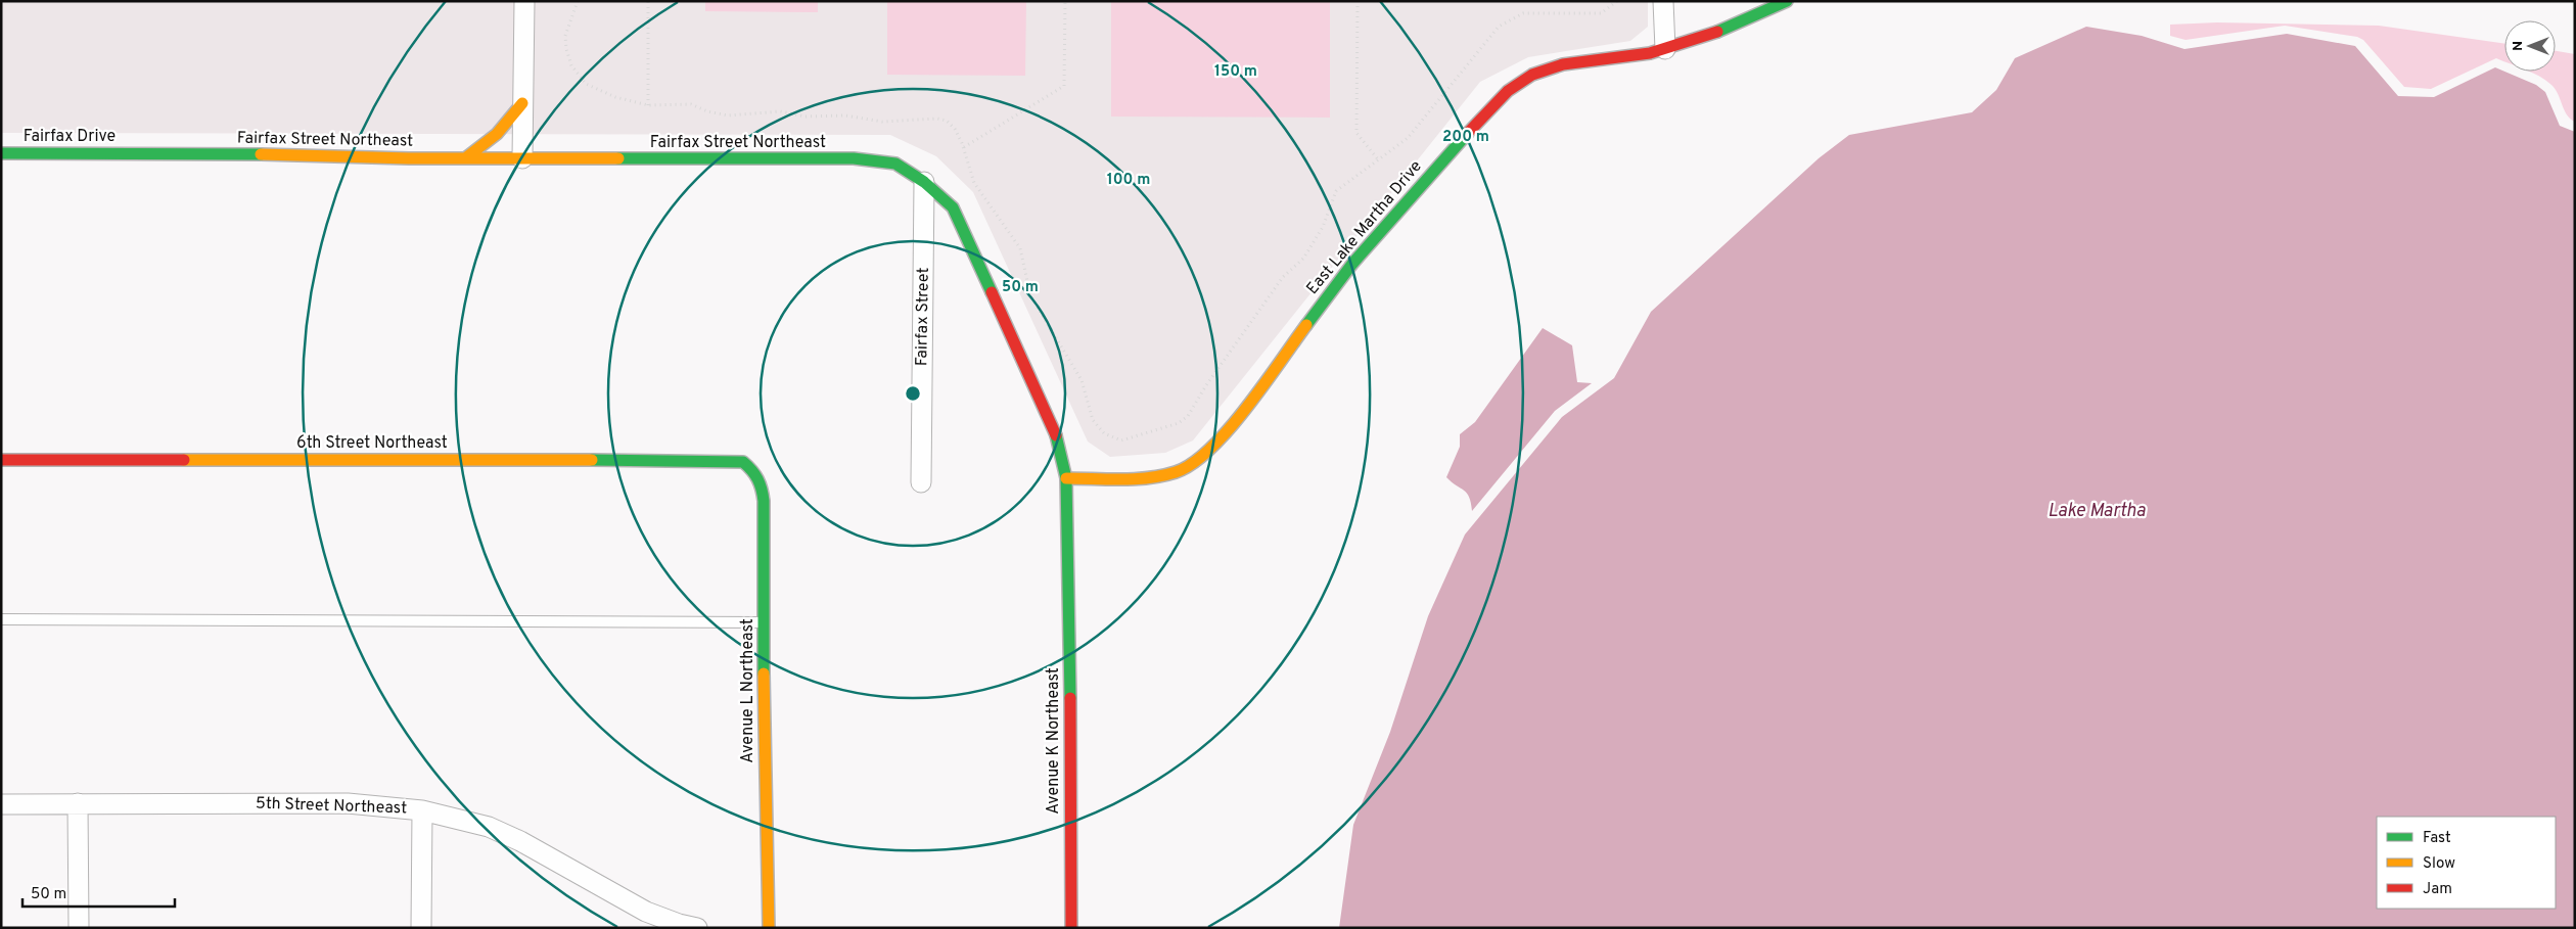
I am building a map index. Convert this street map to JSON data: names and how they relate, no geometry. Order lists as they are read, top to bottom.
{
  "streets": {
    "street": [
      "Fairfax Drive",
      "Fairfax Street Northeast",
      "East Lake Martha Drive",
      "Fairfax Street",
      "6th Street Northeast",
      "Avenue L Northeast",
      "Avenue K Northeast",
      "5th Street Northeast"
    ]
  },
  "crossings": [
    ["Fairfax Drive", "Fairfax Street Northeast"],
    ["Fairfax Street Northeast", "East Lake Martha Drive"],
    ["Fairfax Street Northeast", "Fairfax Street"],
    ["Fairfax Street Northeast", "Avenue K Northeast"],
    ["6th Street Northeast", "Avenue L Northeast"]
  ],
  "water": ["Lake Martha"],
  "legend": ["Fast", "Slow", "Jam"],
  "scale_bar": "50 m",
  "north": "left",
  "rings": [
    "150 m",
    "200 m",
    "100 m",
    "50 m"
  ]
}
